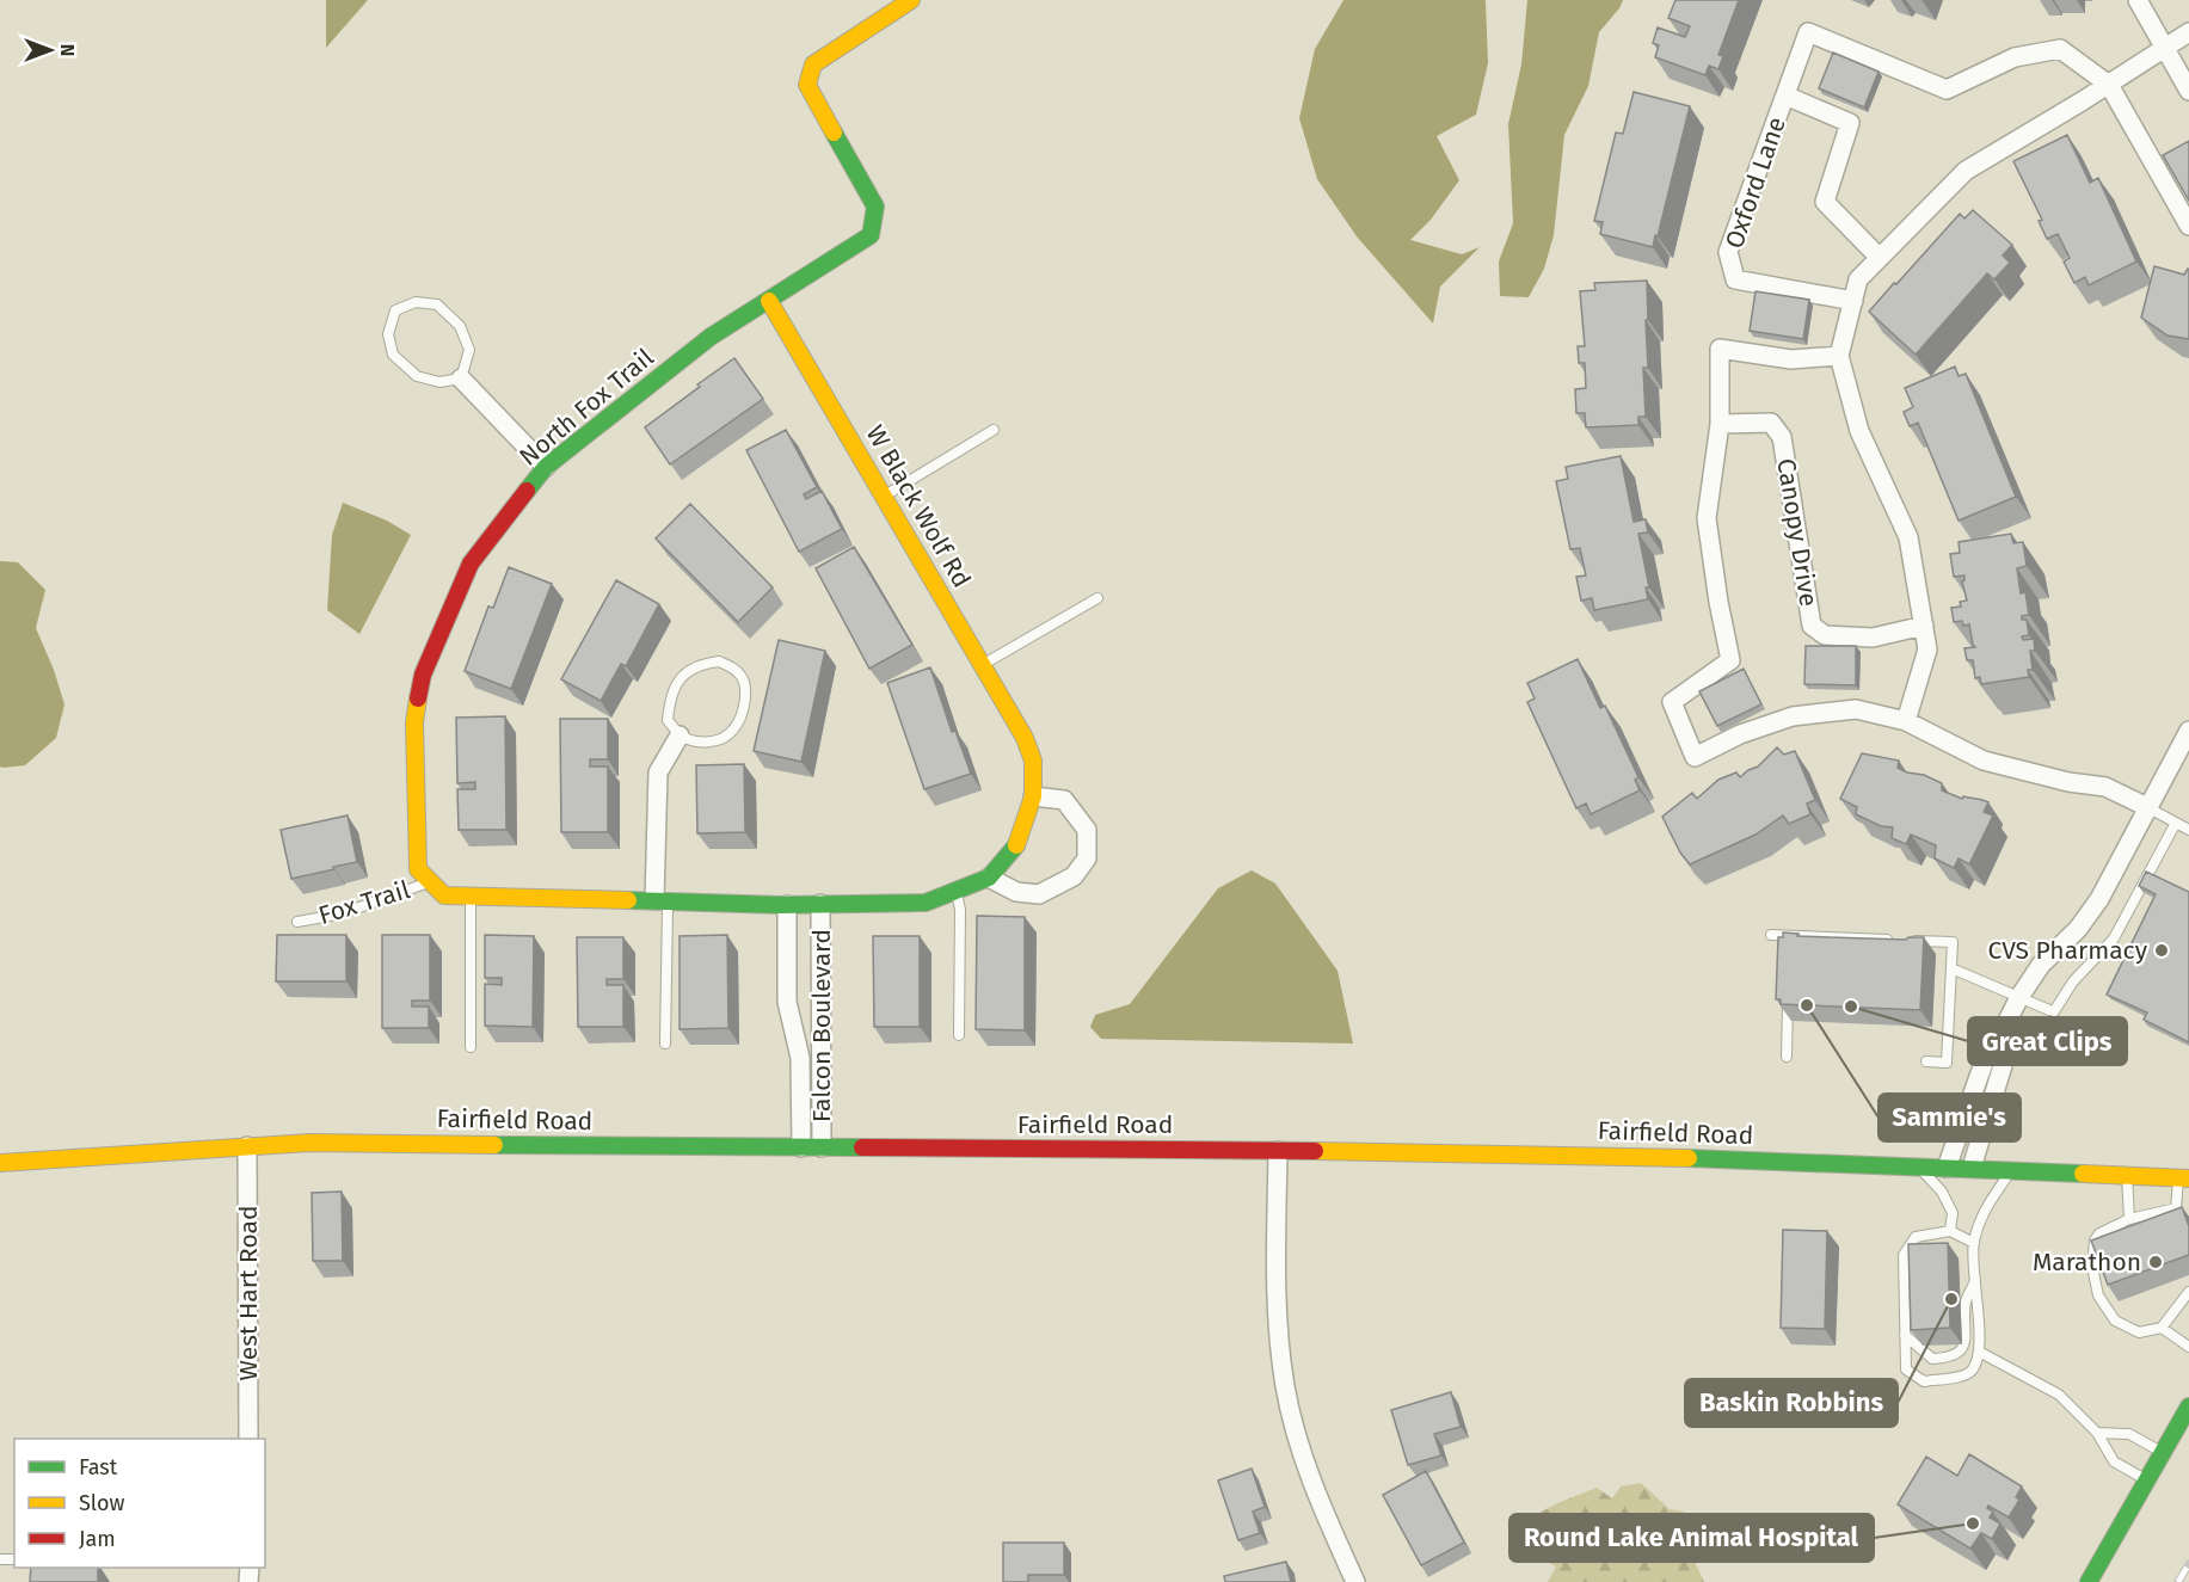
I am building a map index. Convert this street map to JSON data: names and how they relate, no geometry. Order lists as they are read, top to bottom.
{
  "streets": {
    "street": [
      "Oxford Lane",
      "North Fox Trail",
      "W Black Wolf Rd",
      "Canopy Drive",
      "Falcon Boulevard",
      "Fairfield Road",
      "West Hart Road"
    ],
    "lane": ["Fox Trail"]
  },
  "crossings": [
    ["North Fox Trail", "W Black Wolf Rd"],
    ["North Fox Trail", "Fox Trail"],
    ["Falcon Boulevard", "Fairfield Road"],
    ["Fairfield Road", "West Hart Road"]
  ],
  "places": [
    "CVS Pharmacy",
    "Sammie's",
    "Great Clips",
    "Marathon",
    "Baskin Robbins",
    "Round Lake Animal Hospital"
  ],
  "legend": ["Fast", "Slow", "Jam"],
  "north": "right"
}
